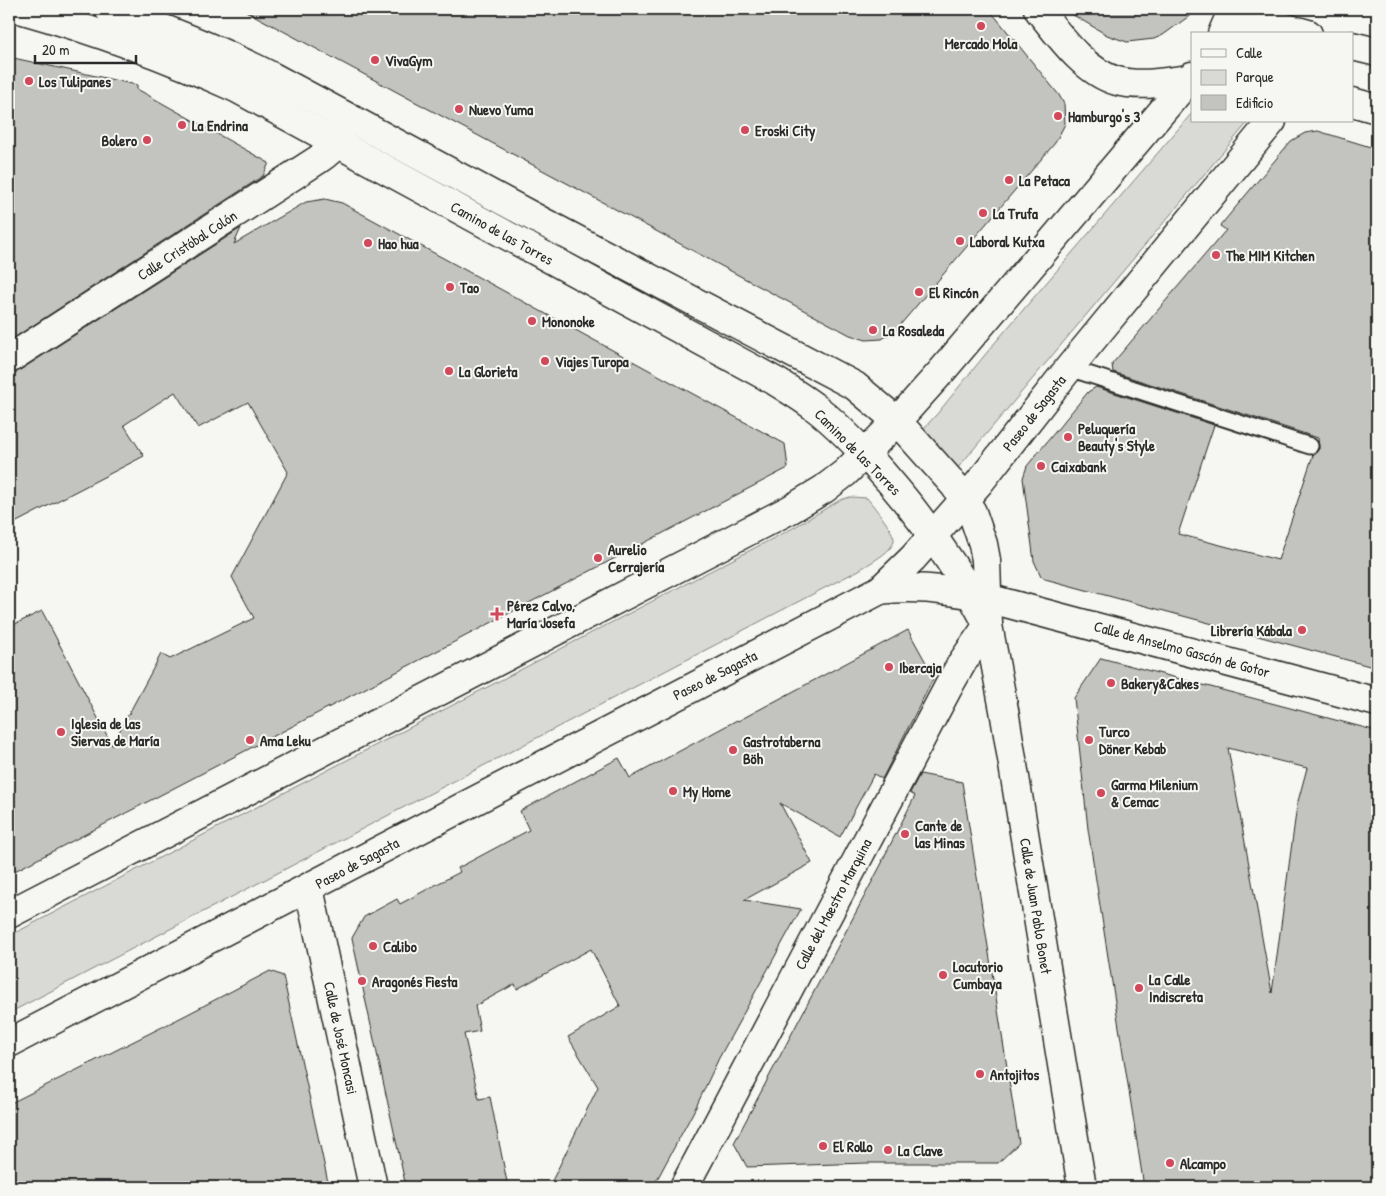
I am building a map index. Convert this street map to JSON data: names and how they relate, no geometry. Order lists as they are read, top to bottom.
{
  "streets": {
    "main road": [
      "Camino de las Torres",
      "Calle Cristóbal Colón",
      "Paseo de Sagasta",
      "Calle de Anselmo Gascón de Gotor",
      "Calle del Maestro Marquina",
      "Calle de Juan Pablo Bonet",
      "Calle de José Moncasi"
    ]
  },
  "crossings": [
    ["Camino de las Torres", "Calle Cristóbal Colón"],
    ["Camino de las Torres", "Paseo de Sagasta"],
    ["Camino de las Torres", "Calle de Juan Pablo Bonet"],
    ["Paseo de Sagasta", "Calle de Anselmo Gascón de Gotor"],
    ["Paseo de Sagasta", "Calle de Juan Pablo Bonet"],
    ["Paseo de Sagasta", "Calle de José Moncasi"],
    ["Calle de Anselmo Gascón de Gotor", "Calle de Juan Pablo Bonet"],
    ["Calle del Maestro Marquina", "Calle de Juan Pablo Bonet"]
  ],
  "places": {
    "other": [
      "Mercado Mola",
      "VivaGym",
      "Los Tulipanes",
      "Nuevo Yuma",
      "Hamburgo's 3",
      "La Endrina",
      "Eroski City",
      "Bolero",
      "La Petaca",
      "La Trufa",
      "Laboral Kutxa",
      "Hao hua",
      "The MIM Kitchen",
      "Tao",
      "El Rincón",
      "Mononoke",
      "La Rosaleda",
      "Viajes Turopa",
      "La Glorieta",
      "Peluquería Beauty's Style",
      "Caixabank",
      "Aurelio Cerrajería",
      "Librería Kábala",
      "Ibercaja",
      "Bakery&Cakes",
      "Iglesia de las Siervas de María",
      "Ama Leku",
      "Turco Döner Kebab",
      "Gastrotaberna Böh",
      "My Home",
      "Garma Milenium & Cemac",
      "Cante de las Minas",
      "Calibo",
      "Locutorio Cumbaya",
      "Aragonés Fiesta",
      "La Calle Indiscreta",
      "Antojitos",
      "El Rollo",
      "La Clave",
      "Alcampo"
    ],
    "health": ["Pérez Calvo, María Josefa"]
  },
  "legend": ["Calle", "Parque", "Edificio"],
  "scale_bar": "20 m"
}
